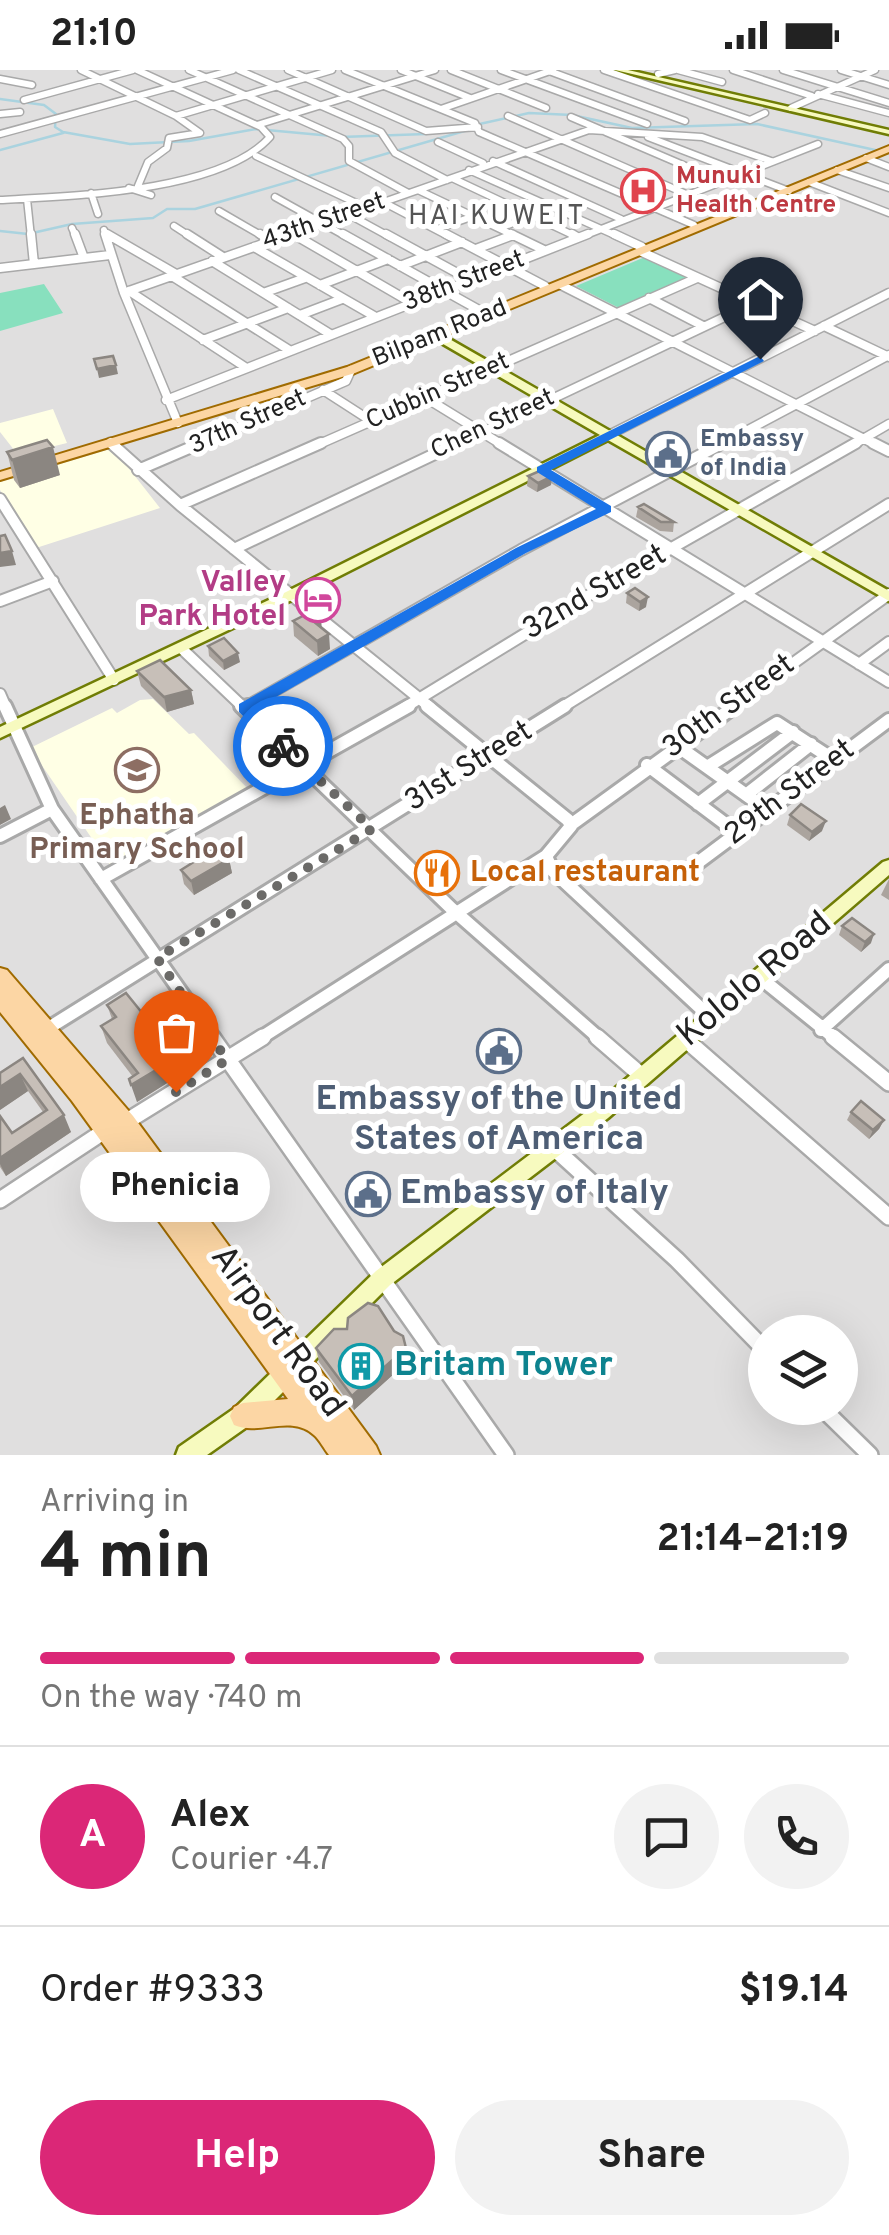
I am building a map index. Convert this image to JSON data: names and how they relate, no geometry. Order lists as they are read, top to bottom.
{
  "streets": {
    "main road": ["Bilpam Road", "Airport Road"],
    "street": [
      "43th Street",
      "38th Street",
      "Cubbin Street",
      "37th Street",
      "Chen Street",
      "32nd Street",
      "30th Street",
      "31st Street",
      "29th Street",
      "Kololo Road"
    ]
  },
  "crossings": [
    ["43th Street", "38th Street"],
    ["Bilpam Road", "37th Street"],
    ["31st Street", "Airport Road"],
    ["Kololo Road", "Airport Road"]
  ],
  "districts": ["HAI KUWEIT"],
  "places": {
    "hospital": ["Munuki Health Centre"],
    "public building": ["Embassy of India", "Embassy of the United States of America", "Embassy of Italy"],
    "hotel": ["Valley Park Hotel"],
    "school or university": ["Ephatha Primary School"],
    "restaurant": ["Local restaurant"],
    "other": ["Phenicia"],
    "building": ["Britam Tower"]
  },
  "page": {
    "status": "21:10",
    "bubble": "Phenicia",
    "heading": ["4 min", "Arriving in", "21:14–21:19"],
    "panel": [
      "Alex",
      "Courier · 4.7",
      "Order #9333",
      "$19.14"
    ],
    "bar": "On the way · 740 m",
    "round": "A",
    "buttons": ["Help", "Share"]
  }
}
